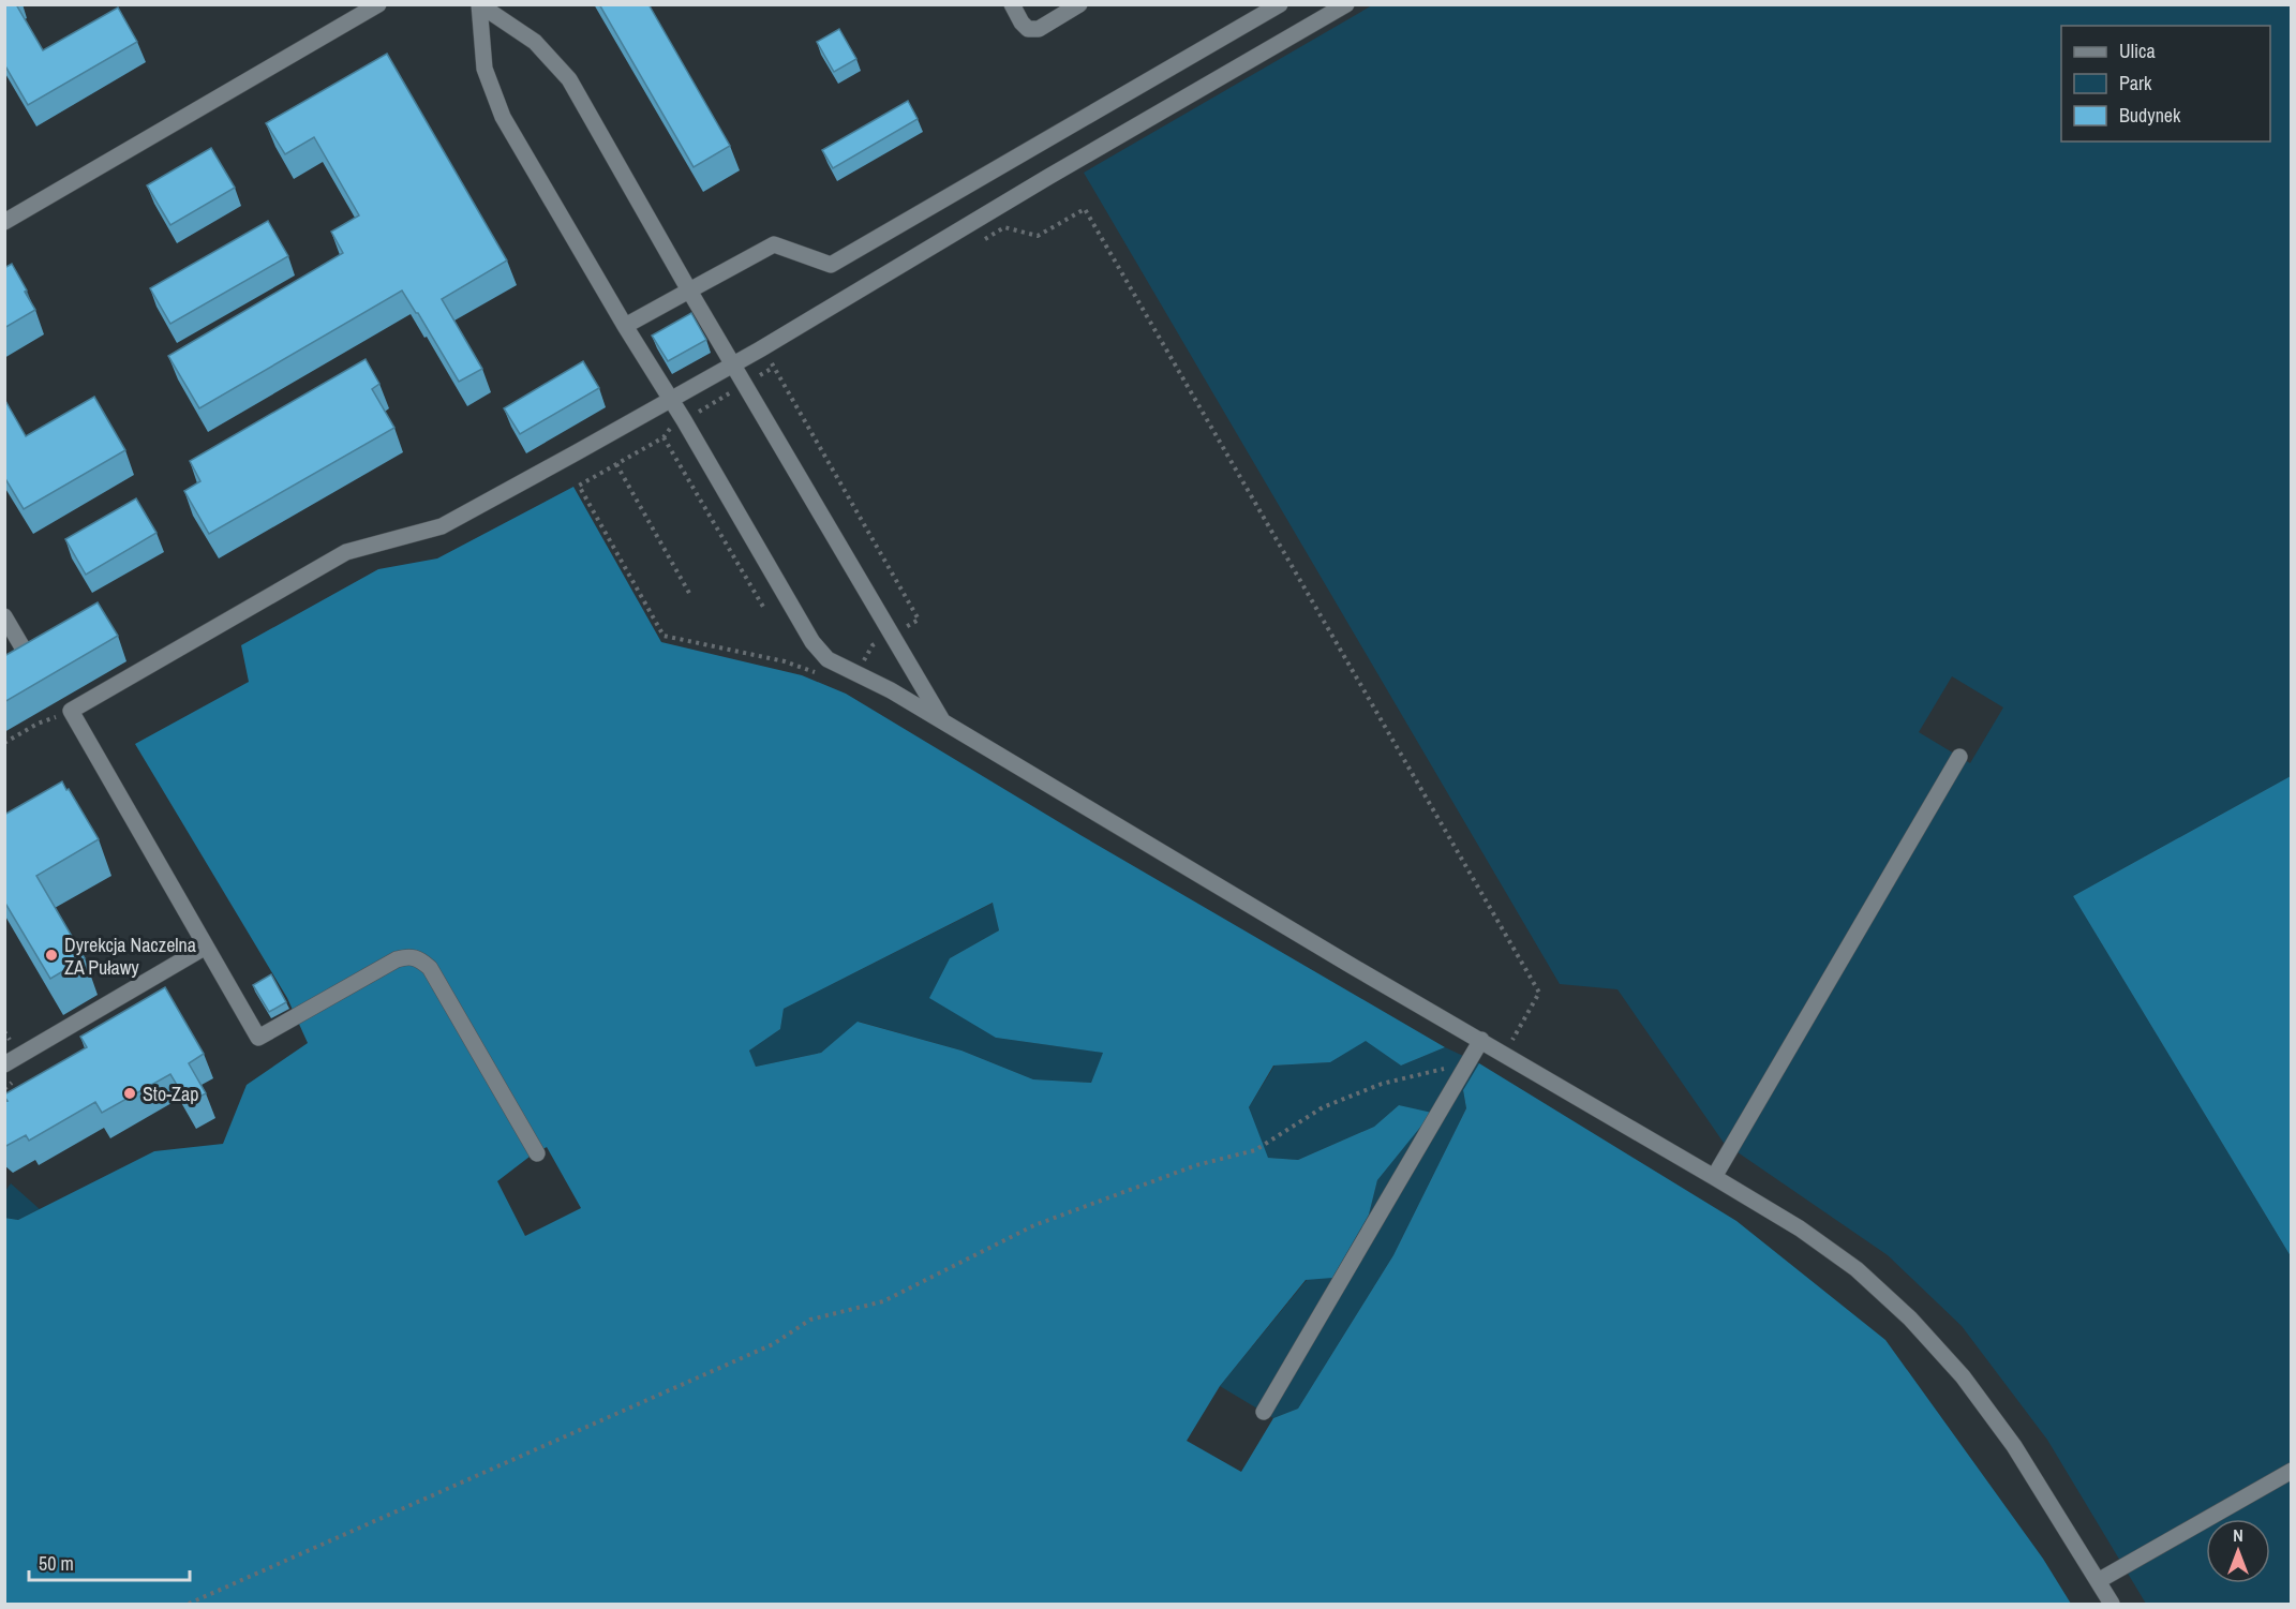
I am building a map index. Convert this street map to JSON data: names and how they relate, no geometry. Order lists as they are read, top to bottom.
{
  "places": ["Dyrekcja Naczelna ZA Puławy", "Sto-Zap"],
  "legend": ["Ulica", "Park", "Budynek"],
  "scale_bar": "50 m",
  "north": "top"
}
